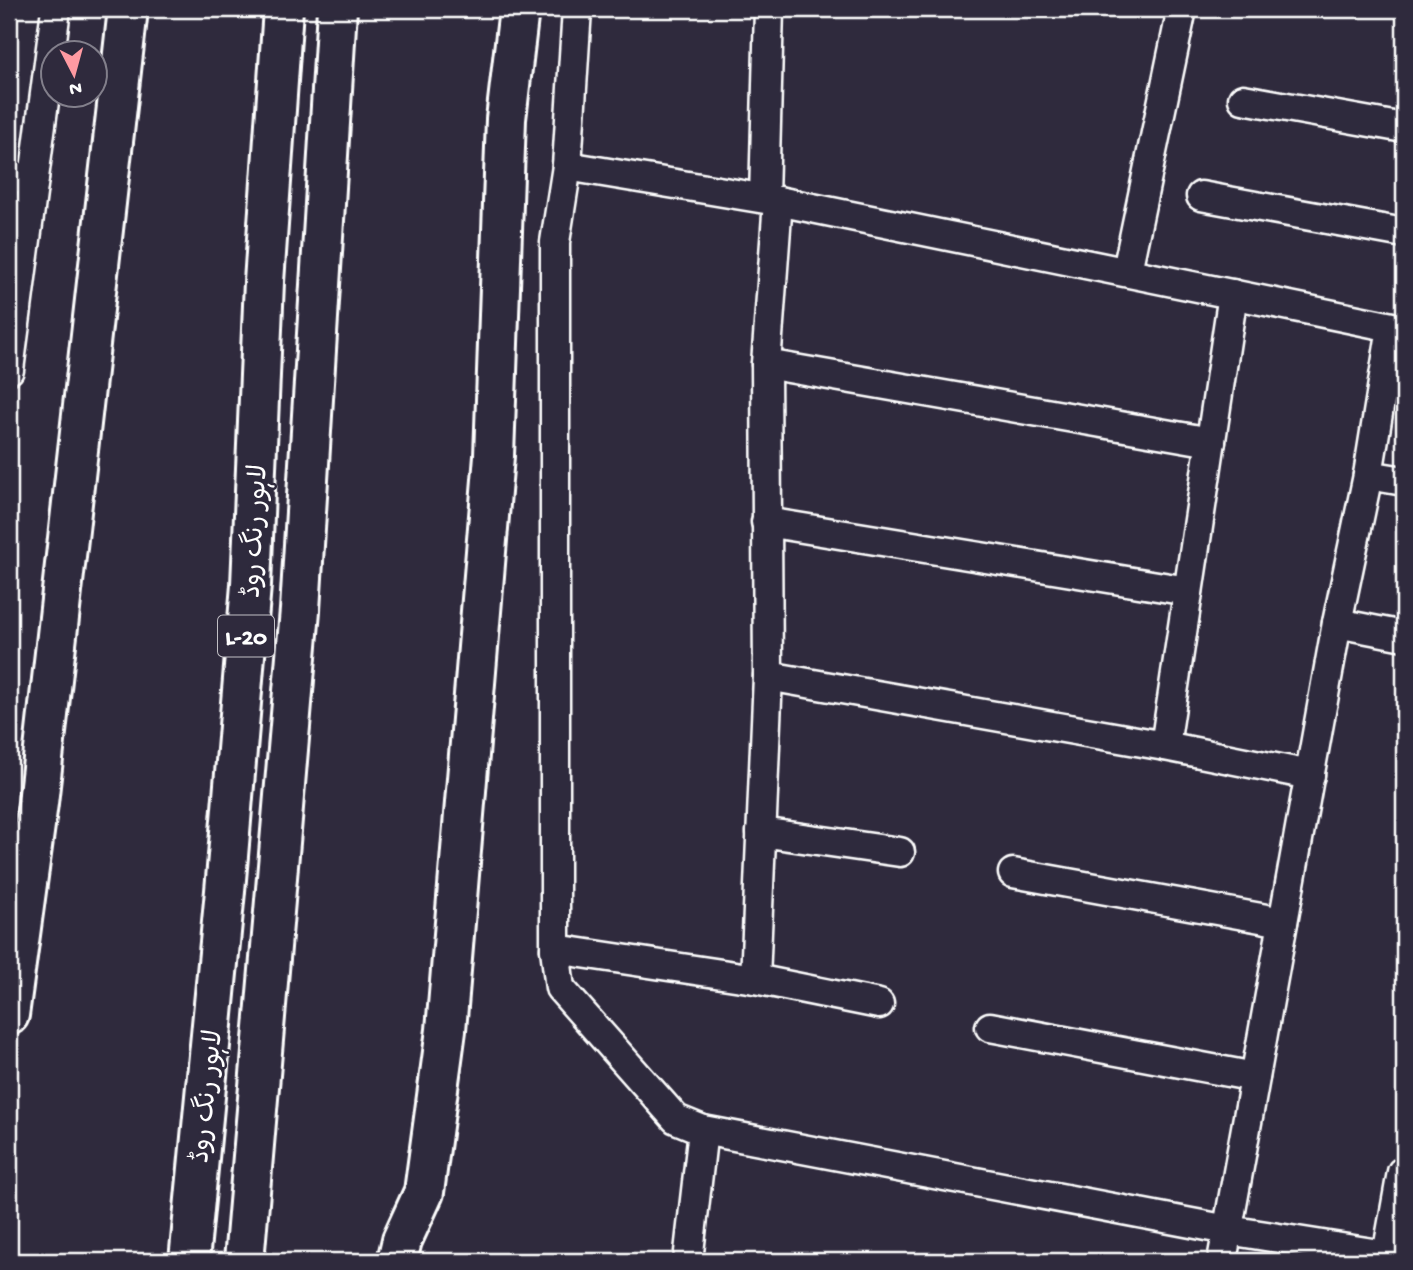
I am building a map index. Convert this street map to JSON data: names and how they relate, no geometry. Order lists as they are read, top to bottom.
{
  "streets": {
    "main road": ["لاہور رنگ روڈ", "L-20"]
  },
  "north": "bottom"
}
